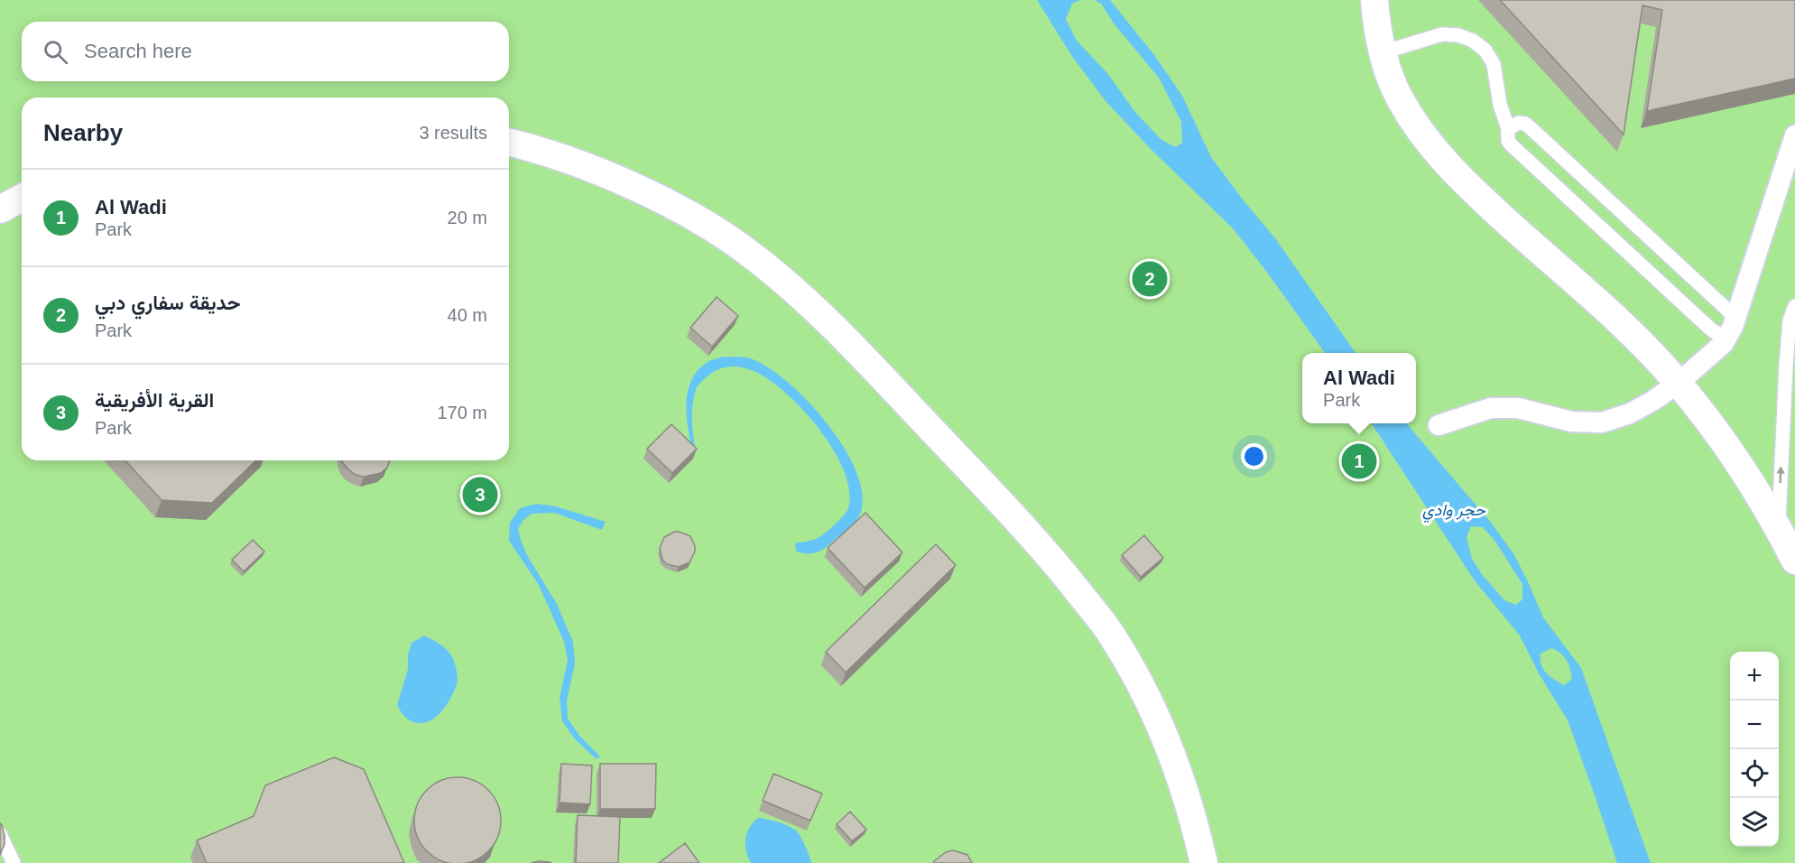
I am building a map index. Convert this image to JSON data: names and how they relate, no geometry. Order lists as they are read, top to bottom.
{
  "water": ["حجر وادي"],
  "page": {
    "search": "Search here",
    "heading": ["Nearby", "3 results"],
    "list": [
      {
        "mark": "1",
        "name": "Al Wadi",
        "note": "Park",
        "value": "20 m"
      },
      {
        "mark": "2",
        "name": "حديقة سفاري دبي",
        "note": "Park",
        "value": "40 m"
      },
      {
        "mark": "3",
        "name": "القرية الأفريقية",
        "note": "Park",
        "value": "170 m"
      }
    ],
    "pins": ["2", "1", "3"],
    "popup": ["Al Wadi", "Park"],
    "map_buttons": ["+", "−"]
  }
}
